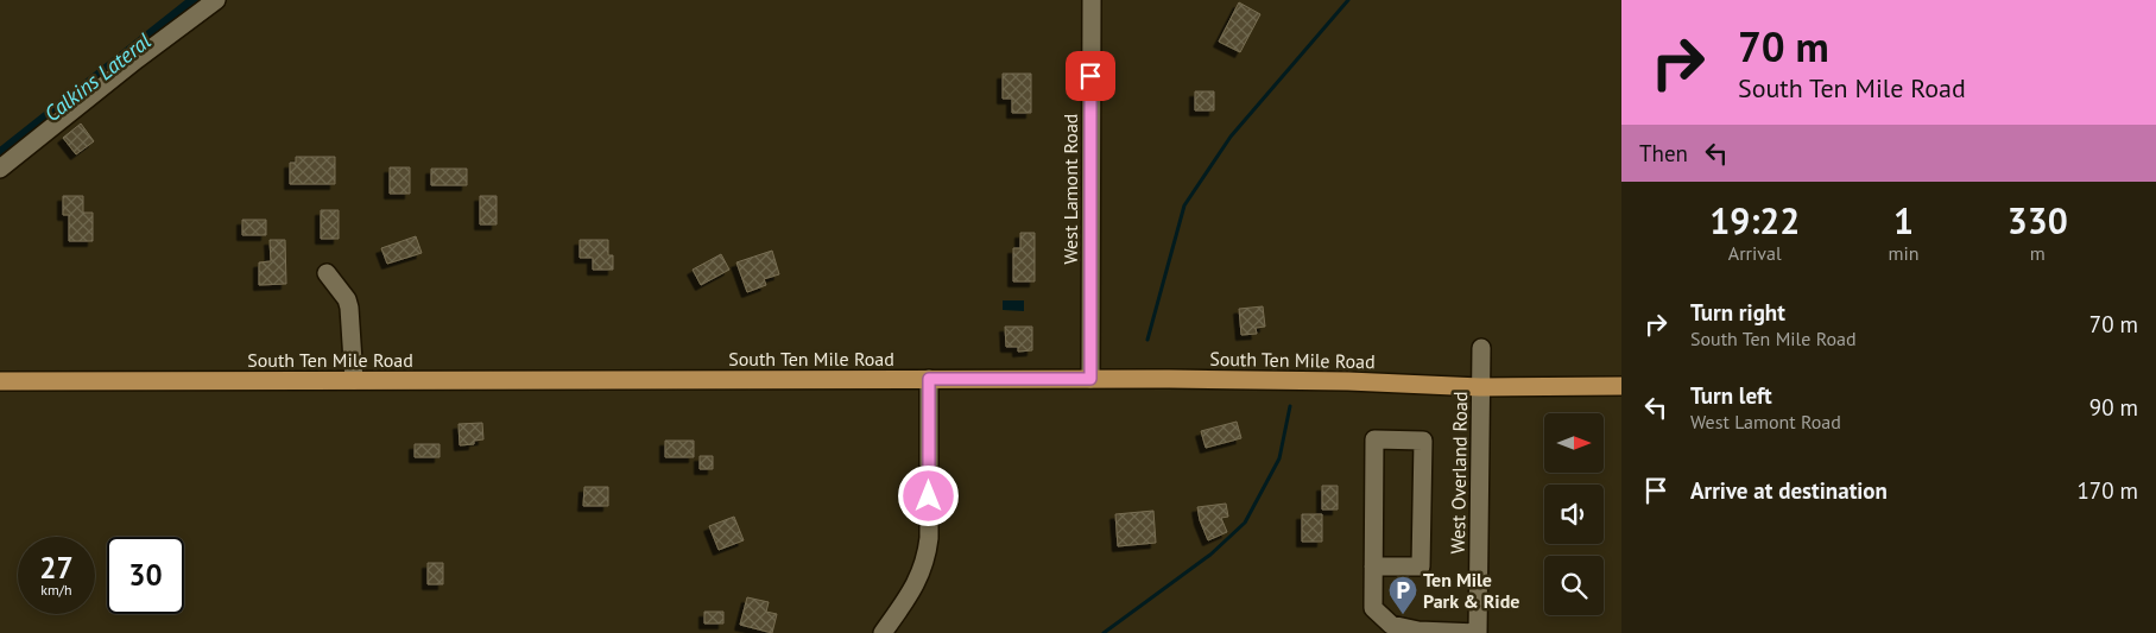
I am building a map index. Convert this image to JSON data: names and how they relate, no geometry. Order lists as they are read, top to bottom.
{
  "streets": {
    "main road": ["South Ten Mile Road"],
    "street": ["West Lamont Road", "West Overland Road"]
  },
  "crossings": [
    ["West Lamont Road", "South Ten Mile Road"],
    ["South Ten Mile Road", "West Overland Road"]
  ],
  "water": ["Calkins Lateral"],
  "places": {
    "parking": ["Ten Mile Park & Ride"]
  },
  "north": "right",
  "page": {
    "turn": ["70 m", "South Ten Mile Road"],
    "then": "Then",
    "eta": [
      "19:22",
      "Arrival",
      "1",
      "min",
      "330",
      "m"
    ],
    "list": [
      {
        "name": "Turn right",
        "note": "South Ten Mile Road",
        "value": "70 m"
      },
      {
        "name": "Turn left",
        "note": "West Lamont Road",
        "value": "90 m"
      },
      {
        "name": "Arrive at destination",
        "value": "170 m"
      }
    ],
    "speed": "27 km/h",
    "limit": "30"
  }
}
